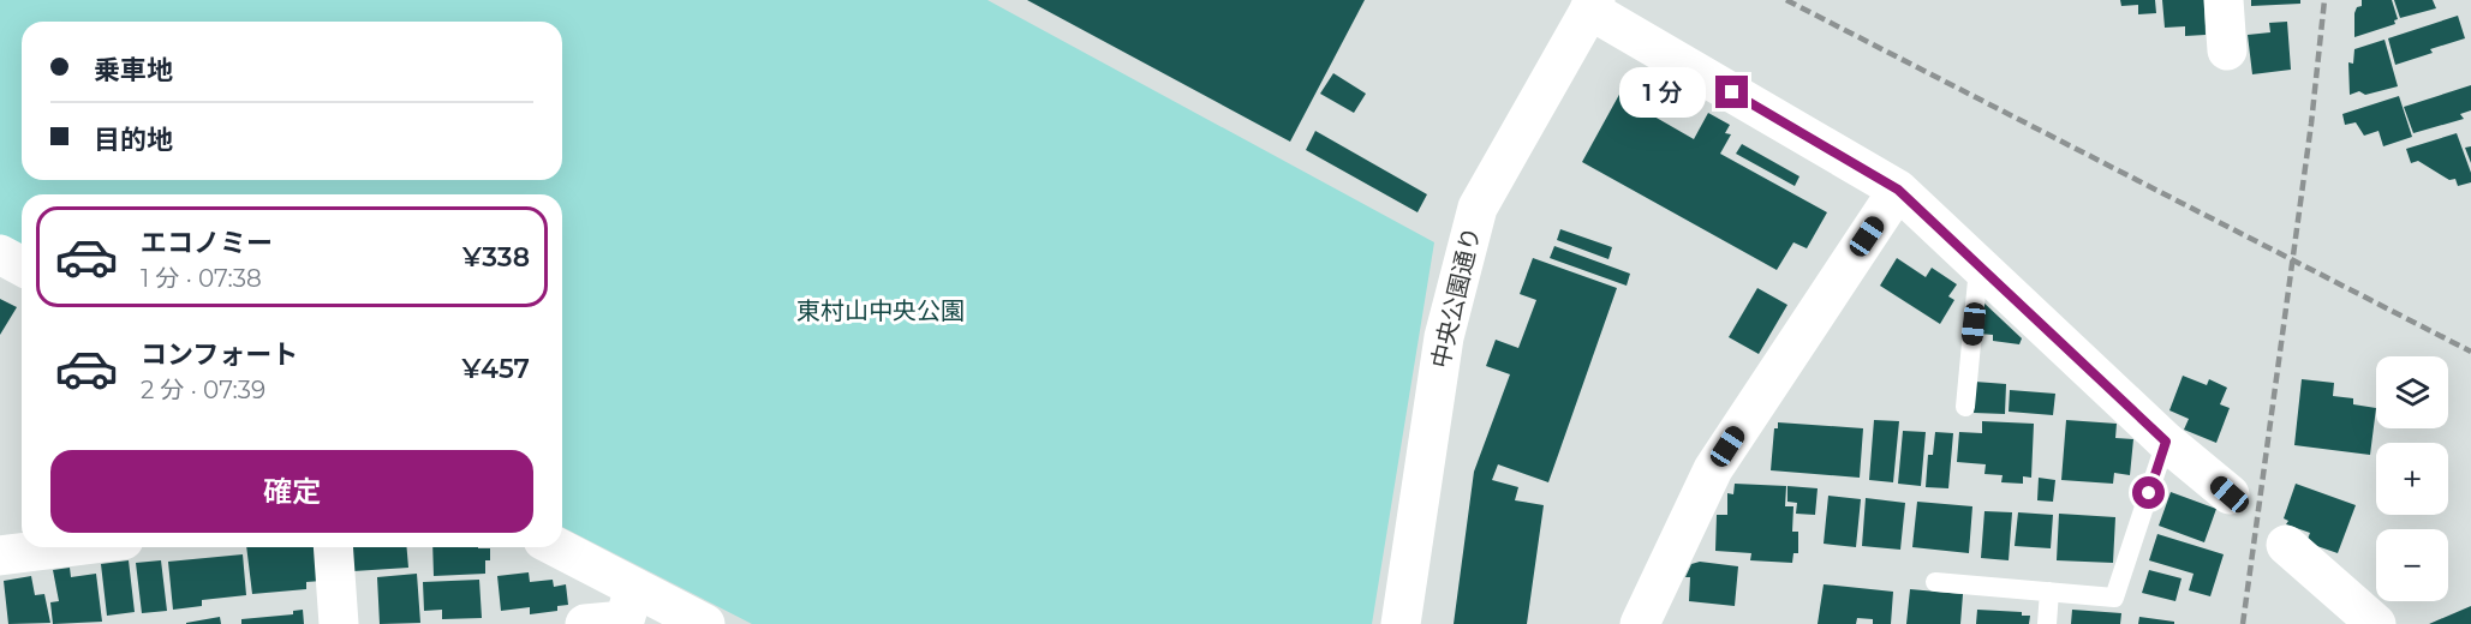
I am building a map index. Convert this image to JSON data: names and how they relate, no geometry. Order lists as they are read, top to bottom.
{
  "streets": {
    "street": ["中央公園通り"]
  },
  "parks": ["東村山中央公園"],
  "page": {
    "banner": ["乗車地", "目的地"],
    "bubble": "1 分",
    "list": [
      {
        "name": "エコノミー",
        "note": "1 分 · 07:38",
        "value": "¥338"
      },
      {
        "name": "コンフォート",
        "note": "2 分 · 07:39",
        "value": "¥457"
      }
    ],
    "map_buttons": ["+", "−"],
    "buttons": "確定"
  }
}
